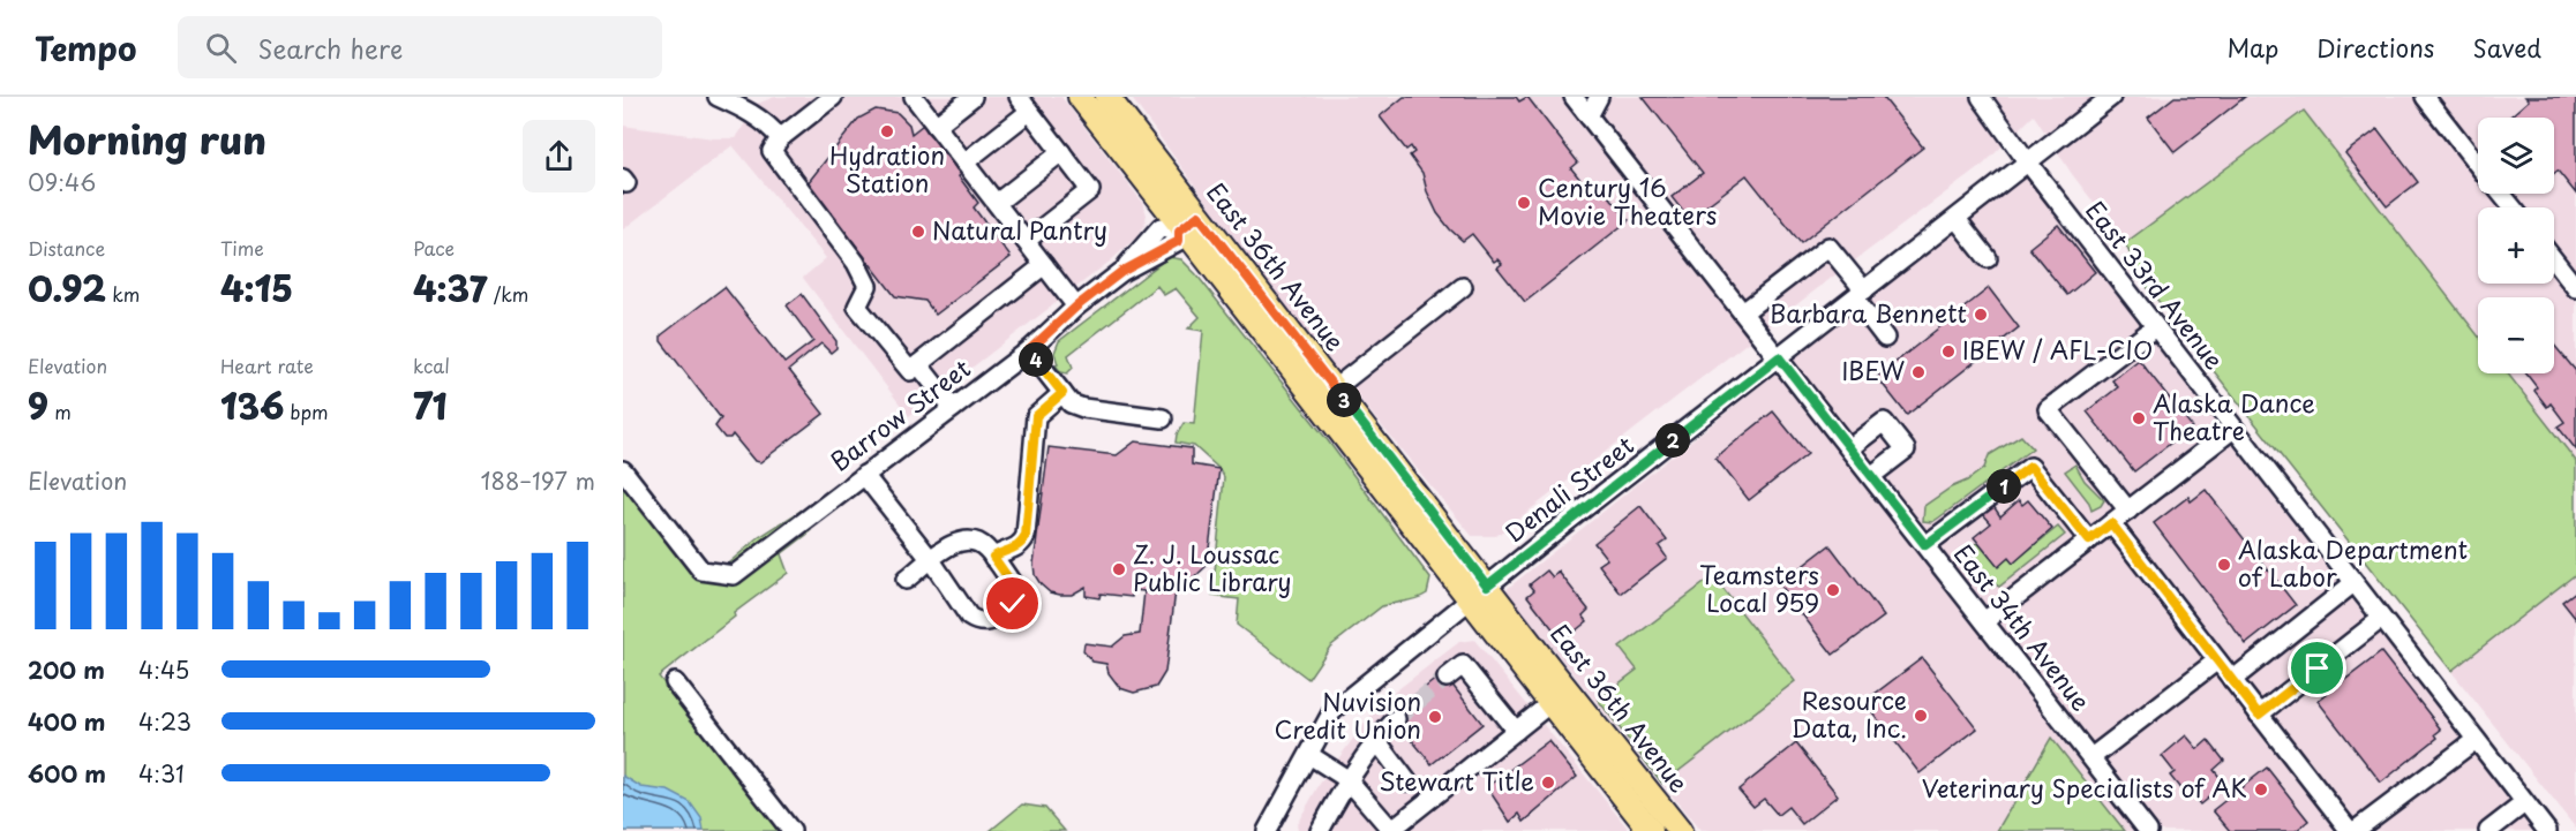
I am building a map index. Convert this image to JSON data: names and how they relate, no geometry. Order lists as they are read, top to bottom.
{
  "streets": {
    "main road": ["East 36th Avenue"],
    "street": [
      "East 33rd Avenue",
      "Barrow Street",
      "Denali Street",
      "East 34th Avenue"
    ]
  },
  "crossings": [
    ["East 36th Avenue", "Barrow Street"],
    ["East 36th Avenue", "Denali Street"],
    ["East 33rd Avenue", "Denali Street"],
    ["Denali Street", "East 34th Avenue"]
  ],
  "places": [
    "Hydration Station",
    "Century 16 Movie Theaters",
    "Natural Pantry",
    "Barbara Bennett",
    "IBEW / AFL-CIO",
    "IBEW",
    "Alaska Dance Theatre",
    "Alaska Department of Labor",
    "Z. J. Loussac Public Library",
    "Teamsters Local 959",
    "Resource Data, Inc.",
    "Nuvision Credit Union",
    "Stewart Title",
    "Veterinary Specialists of AK"
  ],
  "page": {
    "header": "Tempo",
    "search": "Search here",
    "nav": ["Map", "Directions", "Saved"],
    "heading": ["Morning run", "09:46"],
    "map_buttons": ["+", "−"],
    "stats": [
      ["Distance", "0.92 km"],
      ["Time", "4:15"],
      ["Pace", "4:37 /km"],
      ["Elevation", "9 m"],
      ["Heart rate", "136 bpm"],
      ["kcal", "71"]
    ],
    "pins": [
      "4",
      "3",
      "2",
      "1"
    ],
    "chart": ["Elevation", "188–197 m"],
    "list": [
      {
        "name": "200 m",
        "note": "4:45"
      },
      {
        "name": "400 m",
        "note": "4:23"
      },
      {
        "name": "600 m",
        "note": "4:31"
      }
    ]
  }
}
